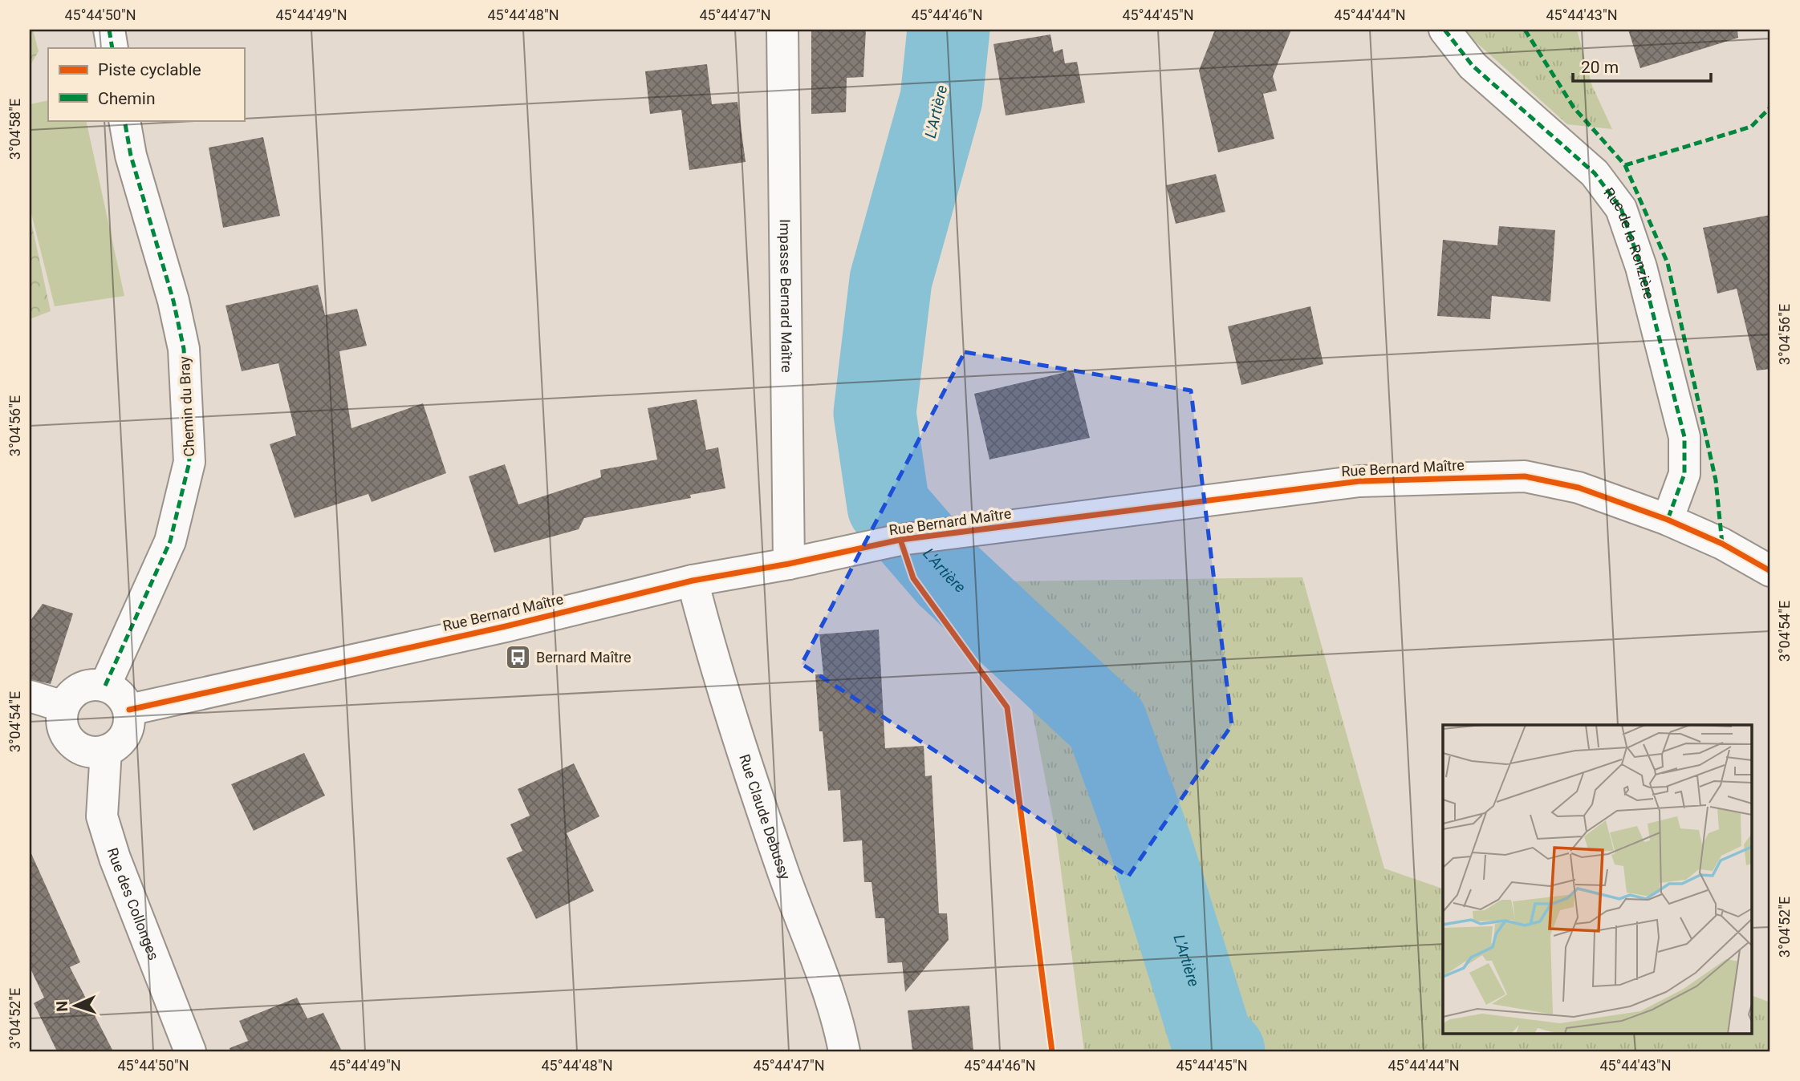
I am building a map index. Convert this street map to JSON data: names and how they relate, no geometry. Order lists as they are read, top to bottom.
{
  "streets": {
    "street": [
      "Rue de la Ronzière",
      "Impasse Bernard Maître",
      "Chemin du Bray",
      "Rue Bernard Maître",
      "Rue Claude Debussy",
      "Rue des Collonges"
    ]
  },
  "crossings": [
    ["Rue de la Ronzière", "Rue Bernard Maître"],
    ["Impasse Bernard Maître", "Rue Bernard Maître"],
    ["Chemin du Bray", "Rue Bernard Maître"],
    ["Chemin du Bray", "Rue des Collonges"],
    ["Rue Bernard Maître", "Rue Claude Debussy"],
    ["Rue Bernard Maître", "Rue des Collonges"]
  ],
  "water": ["L'Artière"],
  "places": {
    "bus stop": ["Bernard Maître"]
  },
  "legend": ["Piste cyclable", "Chemin"],
  "scale_bar": "20 m",
  "north": "left",
  "coordinates": [
    "45°44'50\"N",
    "45°44'49\"N",
    "45°44'48\"N",
    "45°44'47\"N",
    "45°44'46\"N",
    "45°44'45\"N",
    "45°44'44\"N",
    "45°44'43\"N",
    "3°04'58\"E",
    "3°04'56\"E",
    "3°04'54\"E",
    "3°04'52\"E"
  ]
}
